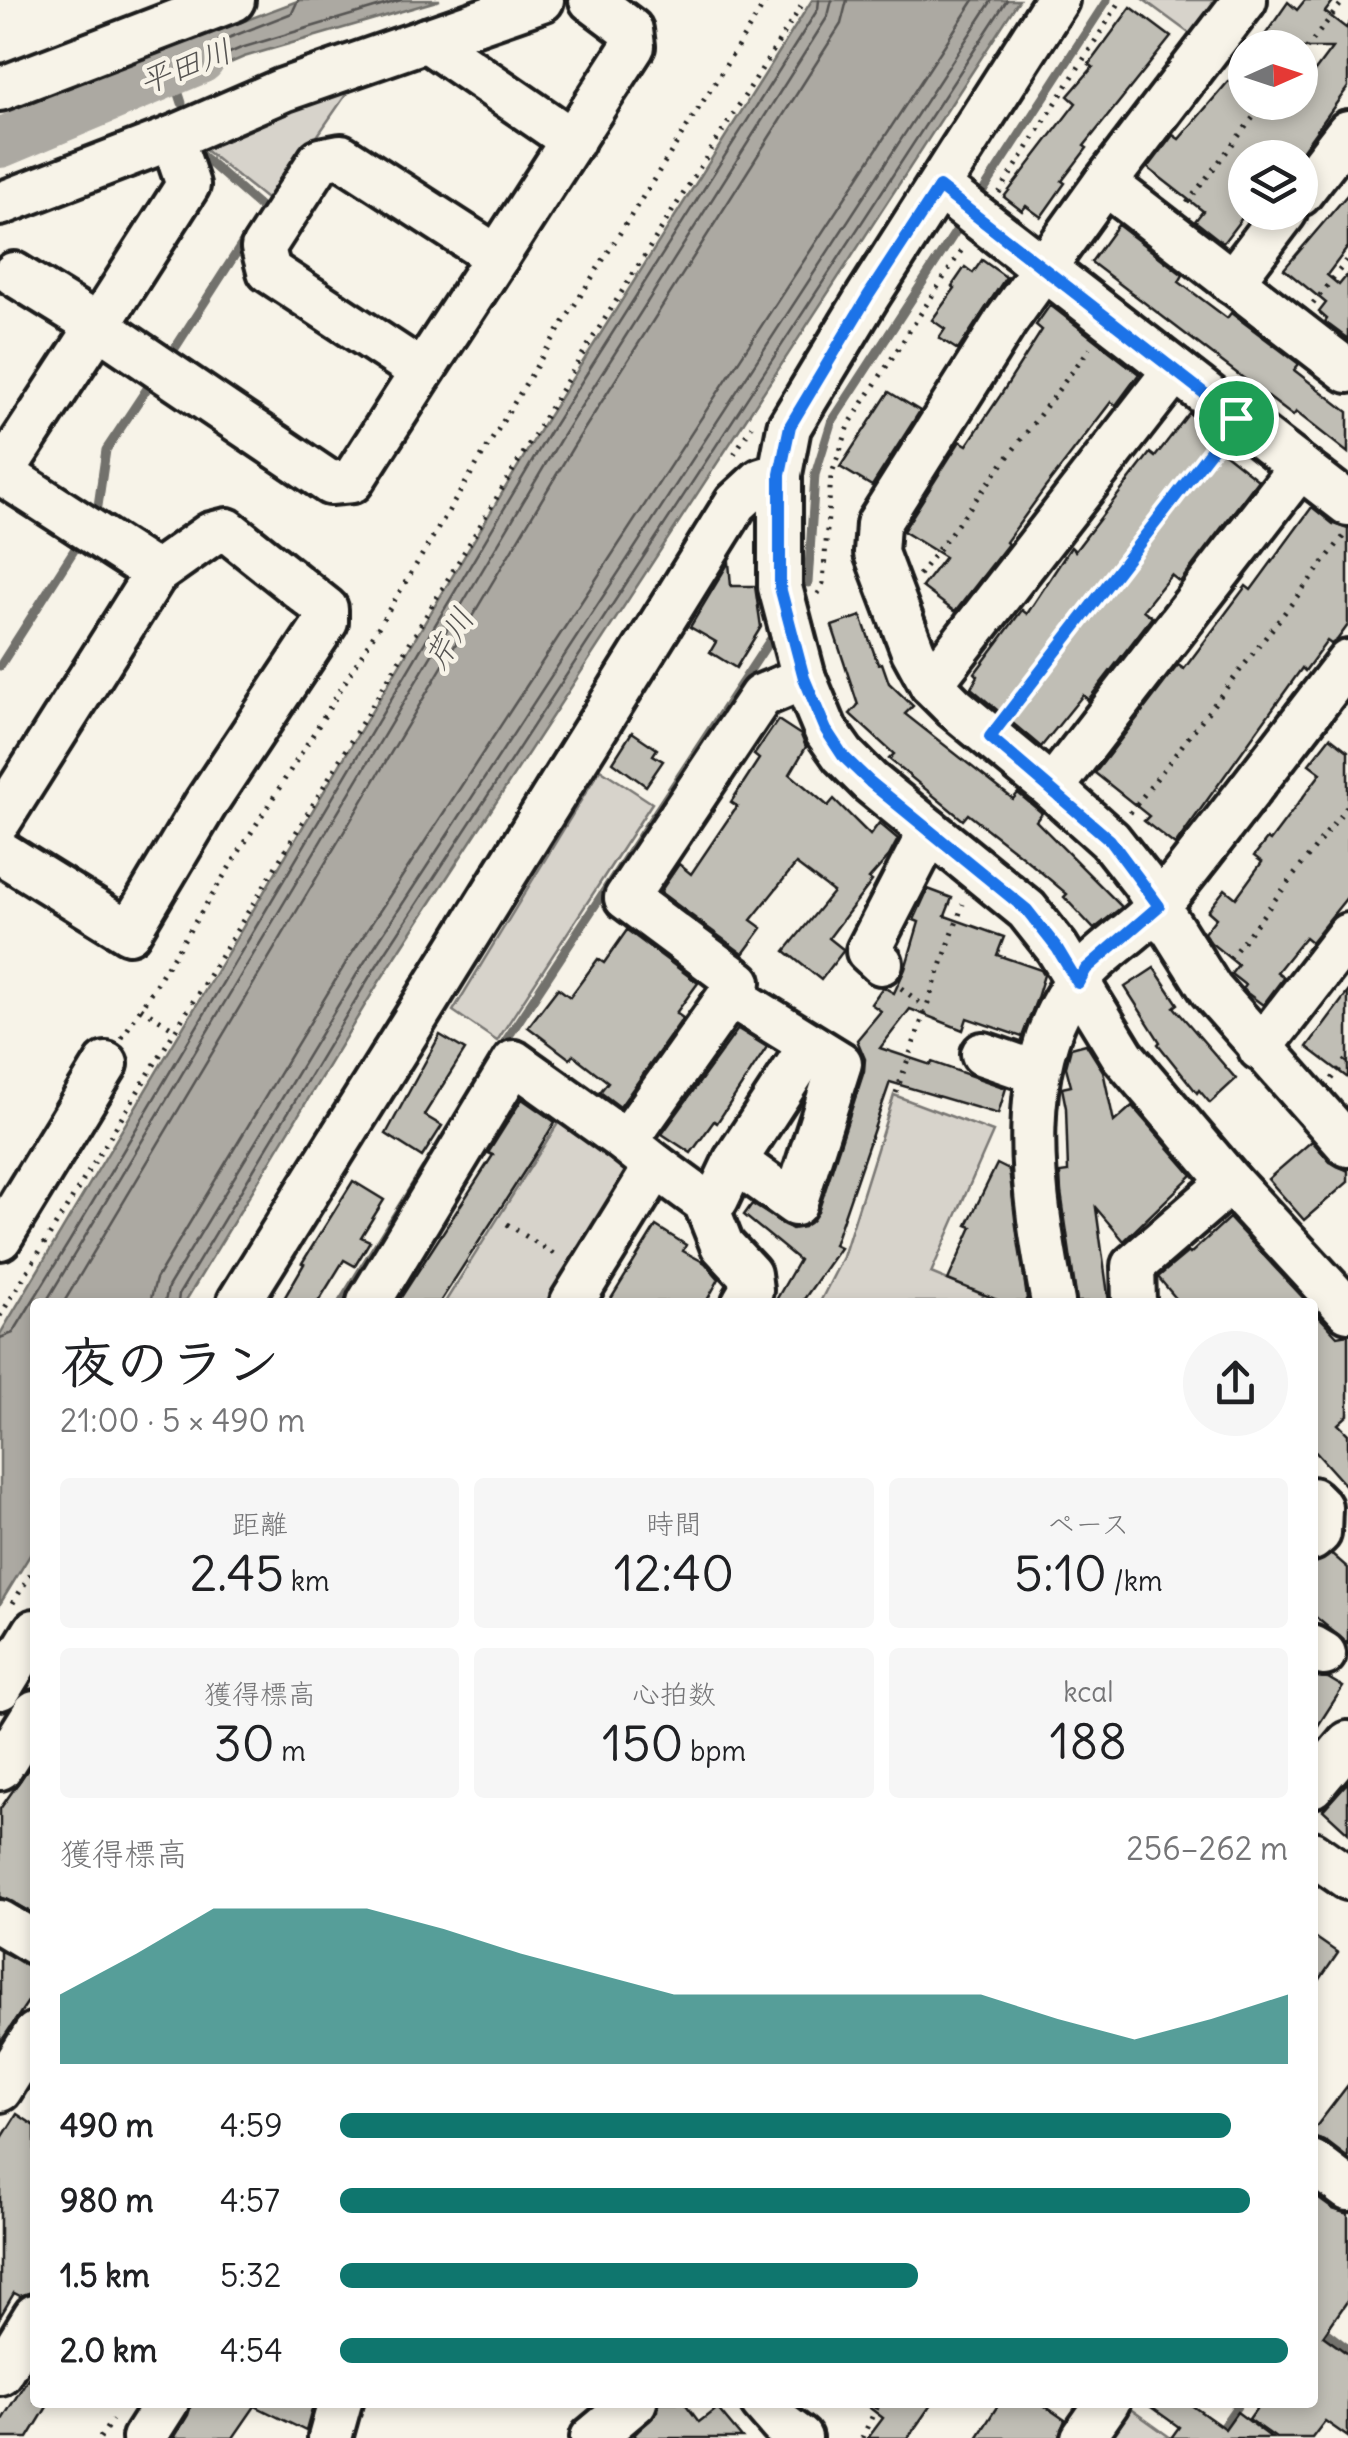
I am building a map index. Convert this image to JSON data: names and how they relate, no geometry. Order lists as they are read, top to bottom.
{
  "water": ["平田川", "芹川"],
  "north": "right",
  "page": {
    "heading": ["夜のラン", "21:00 · 5 × 490 m"],
    "stats": [
      ["距離", "2.45 km"],
      ["時間", "12:40"],
      ["ペース", "5:10 /km"],
      ["獲得標高", "30 m"],
      ["心拍数", "150 bpm"],
      ["kcal", "188"]
    ],
    "chart": ["獲得標高", "256–262 m"],
    "list": [
      {
        "name": "490 m",
        "note": "4:59"
      },
      {
        "name": "980 m",
        "note": "4:57"
      },
      {
        "name": "1.5 km",
        "note": "5:32"
      },
      {
        "name": "2.0 km",
        "note": "4:54"
      }
    ]
  }
}
